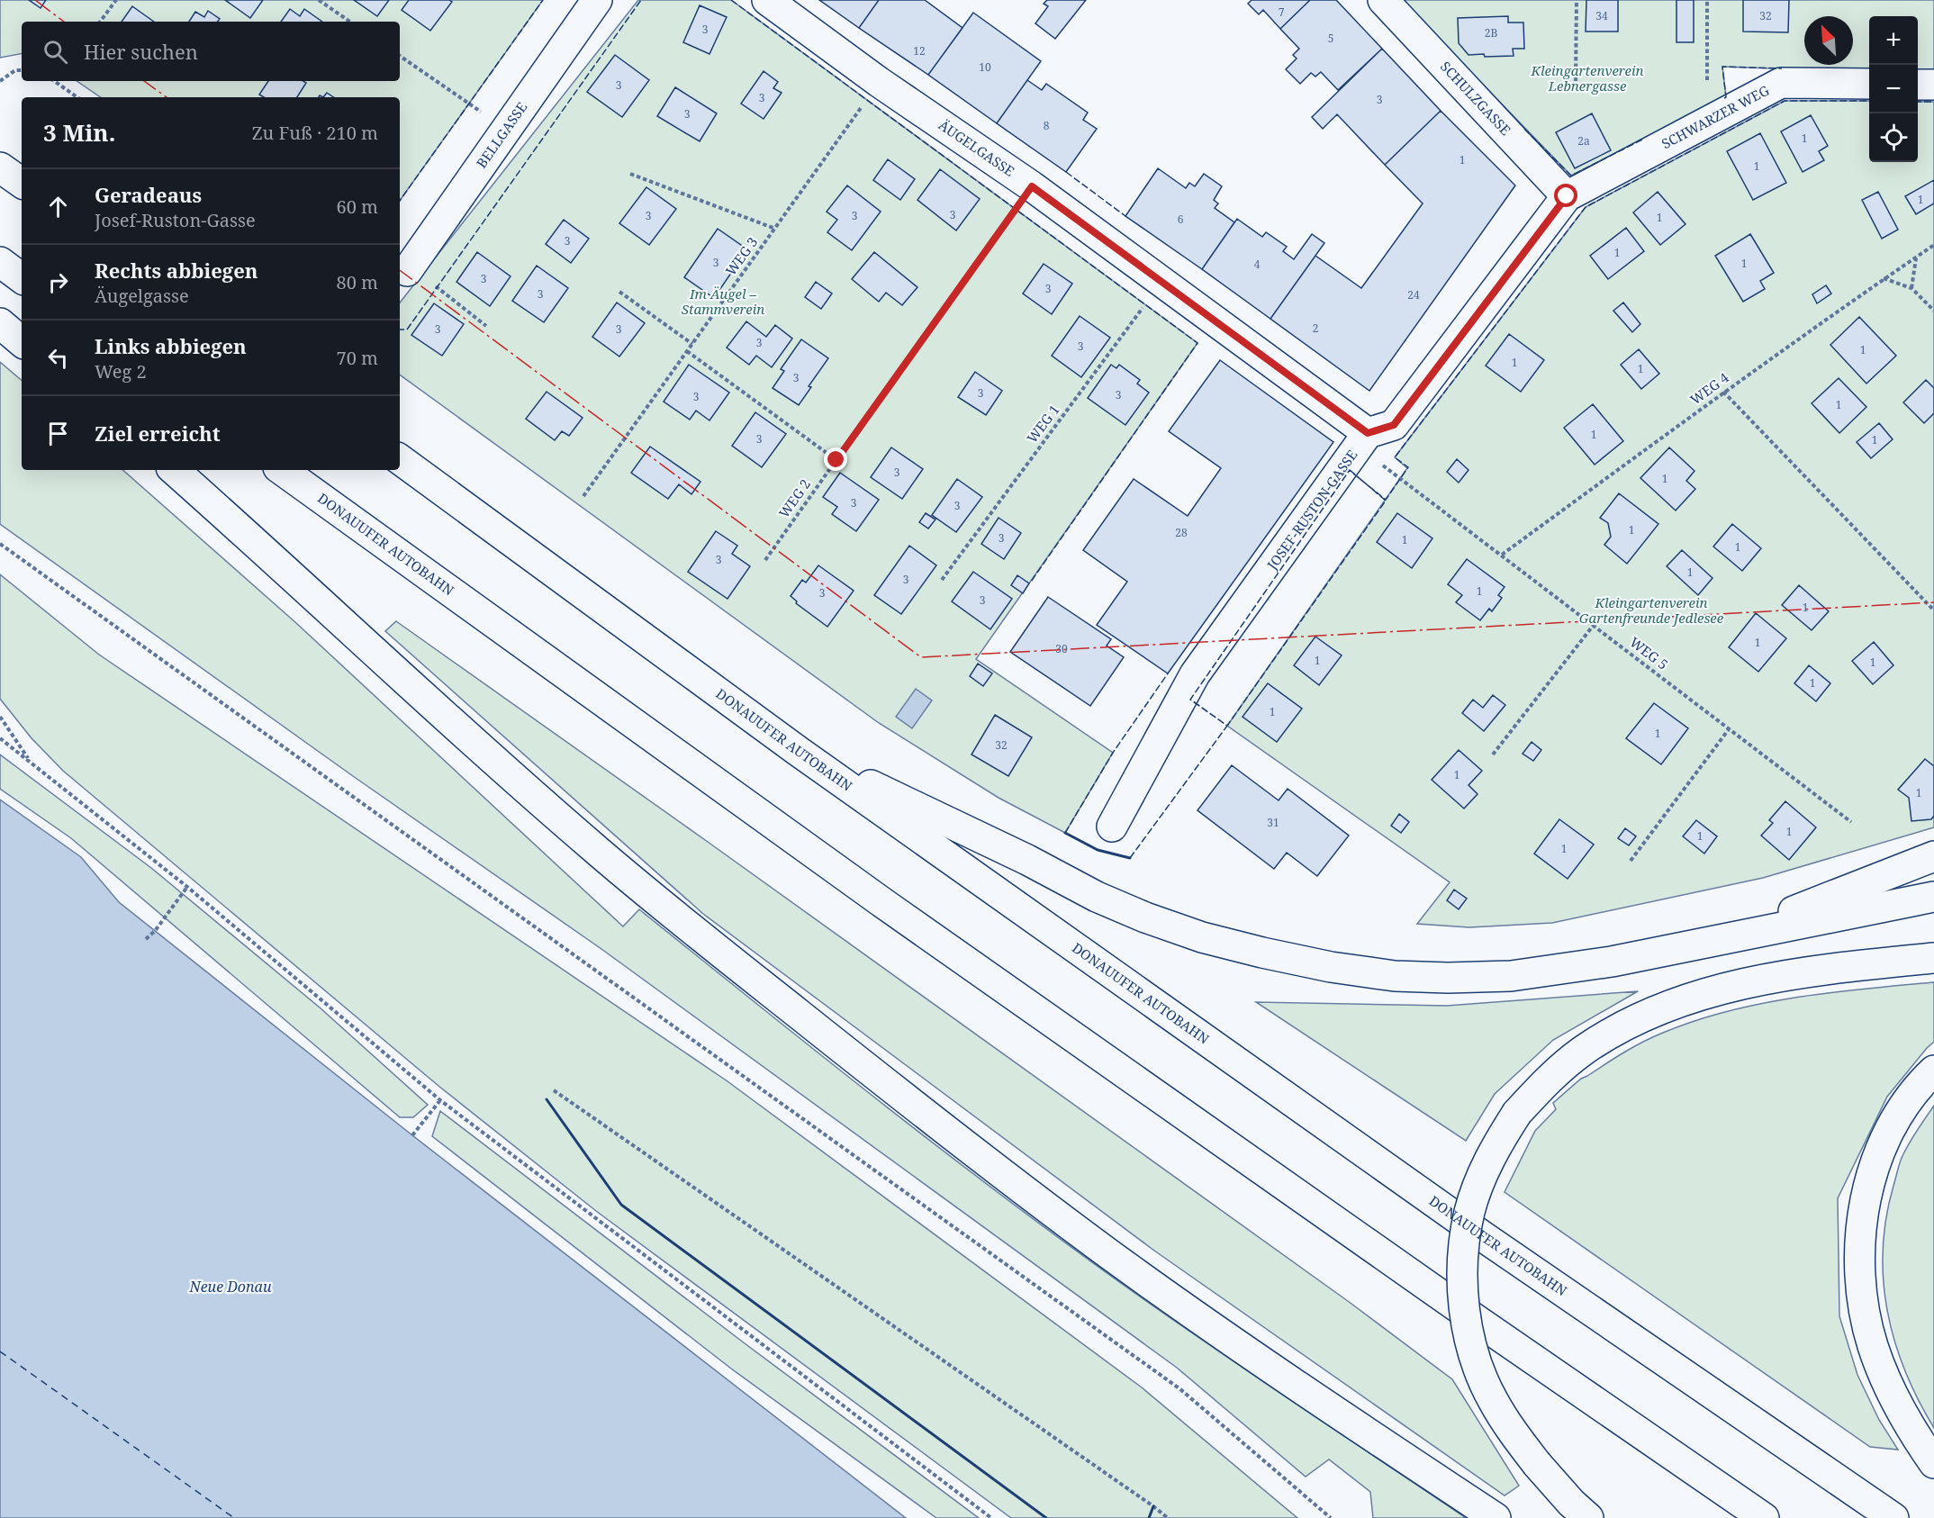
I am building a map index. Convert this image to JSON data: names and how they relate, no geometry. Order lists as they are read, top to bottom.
{
  "streets": {
    "main road": [
      "SCHULZGASSE",
      "SCHWARZER WEG",
      "BELLGASSE",
      "ÄUGELGASSE",
      "JOSEF-RUSTON-GASSE",
      "DONAUUFER AUTOBAHN"
    ],
    "path": [
      "WEG 3",
      "WEG 4",
      "WEG 1",
      "WEG 2",
      "WEG 5"
    ]
  },
  "crossings": [
    ["SCHULZGASSE", "SCHWARZER WEG"],
    ["ÄUGELGASSE", "WEG 3"],
    ["ÄUGELGASSE", "WEG 1"],
    ["ÄUGELGASSE", "WEG 2"],
    ["ÄUGELGASSE", "JOSEF-RUSTON-GASSE"],
    ["WEG 4", "WEG 5"]
  ],
  "water": ["Neue Donau"],
  "parks": ["Kleingartenverein Lebnergasse", "Im Äugel – Stammverein", "Kleingartenverein Gartenfreunde Jedlesee"],
  "house_numbers": [
    "7",
    "34",
    "32",
    "3",
    "2B",
    "5",
    "12",
    "10",
    "3",
    "3",
    "3",
    "3",
    "8",
    "1",
    "2a",
    "1",
    "1",
    "1",
    "3",
    "3",
    "3",
    "1",
    "6",
    "3",
    "1",
    "3",
    "1",
    "4",
    "3",
    "3",
    "3",
    "24",
    "2",
    "3",
    "3",
    "3",
    "3",
    "1",
    "1",
    "1",
    "3",
    "3",
    "3",
    "3",
    "1",
    "1",
    "3",
    "1",
    "3",
    "1",
    "3",
    "3",
    "1",
    "28",
    "3",
    "1",
    "1",
    "3",
    "1",
    "3",
    "1",
    "3",
    "3",
    "1",
    "1",
    "30",
    "1",
    "1",
    "1",
    "1",
    "1",
    "32",
    "1",
    "1",
    "31",
    "1",
    "1",
    "1"
  ],
  "north": "top left",
  "page": {
    "map_buttons": ["+", "−"],
    "search": "Hier suchen",
    "heading": ["3 Min.", "Zu Fuß · 210 m"],
    "list": [
      ["Geradeaus", "Josef-Ruston-Gasse", "60 m"],
      ["Rechts abbiegen", "Äugelgasse", "80 m"],
      ["Links abbiegen", "Weg 2", "70 m"],
      "Ziel erreicht"
    ]
  }
}
